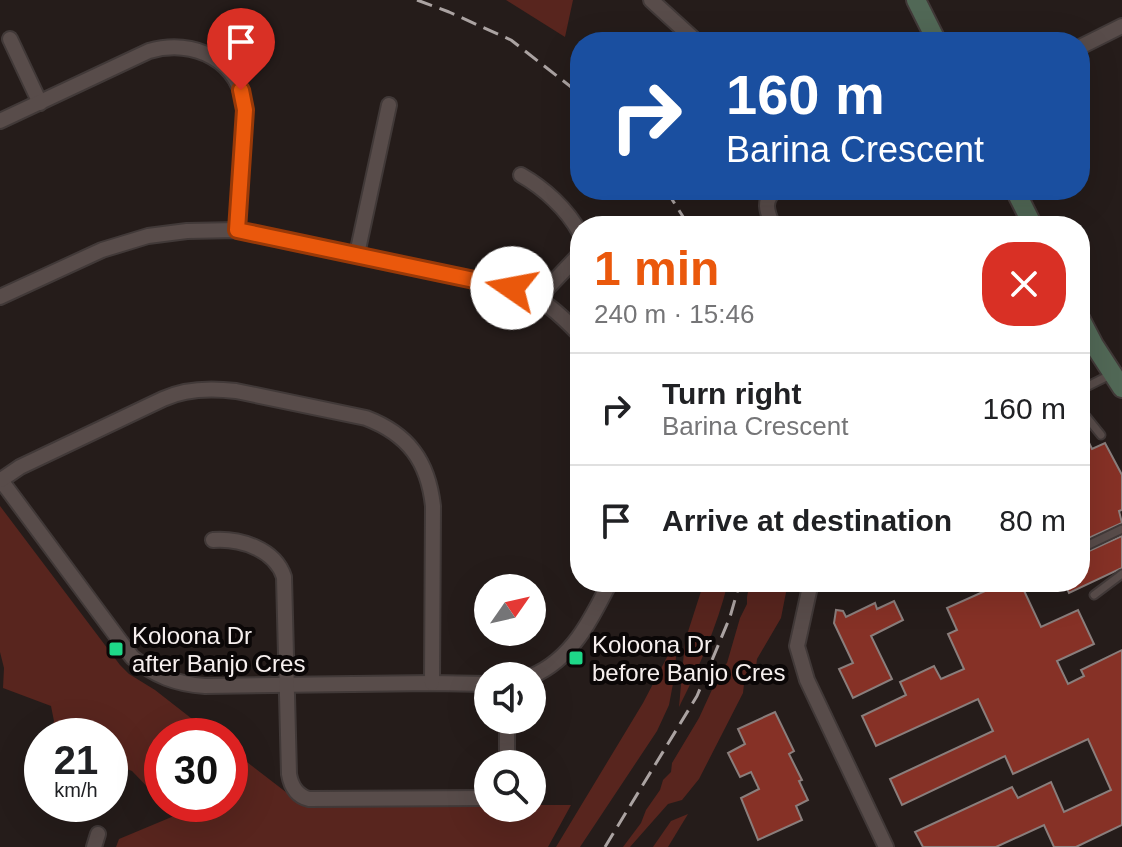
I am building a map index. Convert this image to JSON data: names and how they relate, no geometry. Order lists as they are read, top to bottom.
{
  "places": {
    "transit": ["Koloona Dr after Banjo Cres", "Koloona Dr before Banjo Cres"]
  },
  "north": "top right",
  "page": {
    "turn": ["160 m", "Barina Crescent"],
    "heading": ["1 min", "240 m · 15:46"],
    "list": [
      {
        "name": "Turn right",
        "note": "Barina Crescent",
        "value": "160 m"
      },
      {
        "name": "Arrive at destination",
        "value": "80 m"
      }
    ],
    "speed": "21 km/h",
    "limit": "30"
  }
}
